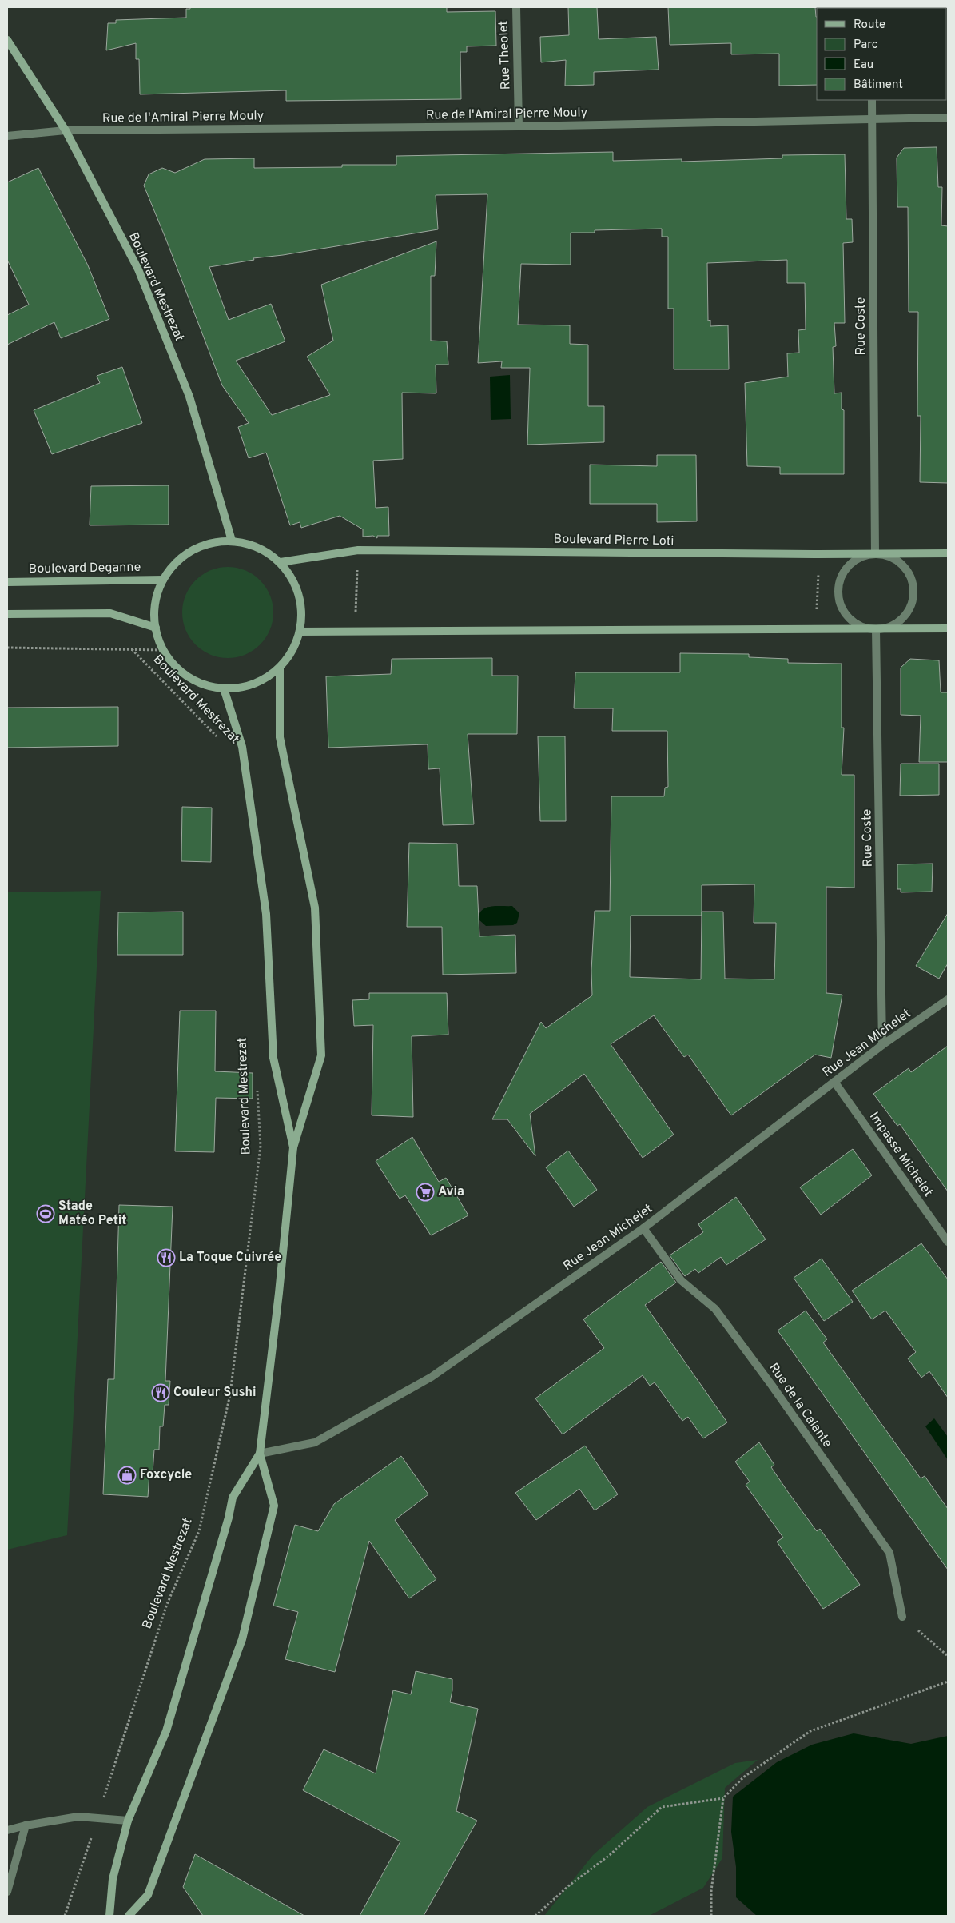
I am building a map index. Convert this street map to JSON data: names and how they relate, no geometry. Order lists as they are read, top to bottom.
{
  "streets": {
    "main road": ["Boulevard Mestrezat", "Boulevard Pierre Loti", "Boulevard Deganne"],
    "street": [
      "Rue Theolet",
      "Rue de l'Amiral Pierre Mouly",
      "Rue Coste",
      "Rue Jean Michelet",
      "Impasse Michelet",
      "Rue de la Calante"
    ]
  },
  "crossings": [
    ["Rue Theolet", "Rue de l'Amiral Pierre Mouly"],
    ["Rue de l'Amiral Pierre Mouly", "Boulevard Mestrezat"],
    ["Rue de l'Amiral Pierre Mouly", "Rue Coste"],
    ["Boulevard Mestrezat", "Rue Jean Michelet"],
    ["Rue Coste", "Boulevard Pierre Loti"],
    ["Rue Coste", "Rue Jean Michelet"],
    ["Rue Jean Michelet", "Impasse Michelet"],
    ["Rue Jean Michelet", "Rue de la Calante"]
  ],
  "places": {
    "supermarket": ["Avia"],
    "sports": ["Stade Matéo Petit"],
    "restaurant": ["La Toque Cuivrée", "Couleur Sushi"],
    "shop": ["Foxcycle"]
  },
  "legend": [
    "Route",
    "Parc",
    "Eau",
    "Bâtiment"
  ]
}
